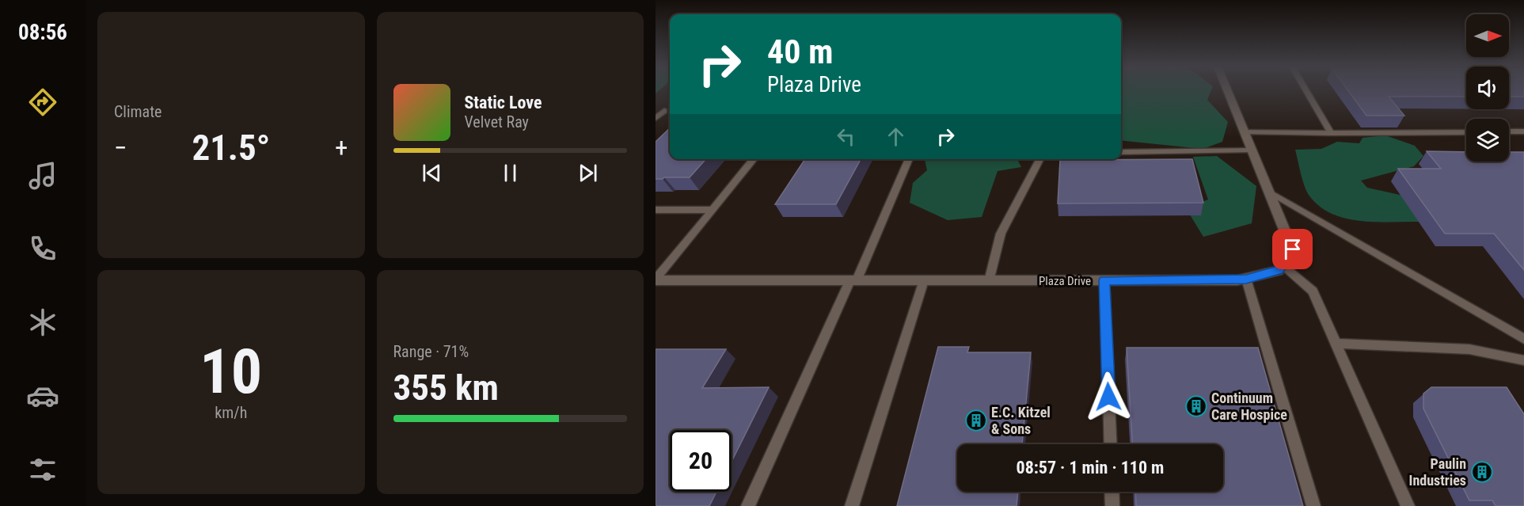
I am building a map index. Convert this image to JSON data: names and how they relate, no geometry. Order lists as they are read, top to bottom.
{
  "streets": {
    "street": ["Plaza Drive"]
  },
  "places": {
    "building": ["Continuum Care Hospice", "E.C. Kitzel & Sons", "Paulin Industries"]
  },
  "north": "right",
  "page": {
    "tabs": "08:56",
    "tile": [
      "Climate",
      ["10", "km/h"],
      ["Range · 71%", "355 km"]
    ],
    "turn": ["40 m", "Plaza Drive"],
    "song": ["Static Love", "Velvet Ray"],
    "heat": ["−", "21.5°", "+"],
    "limit": "20",
    "trip": "08:57 · 1 min · 110 m"
  }
}
